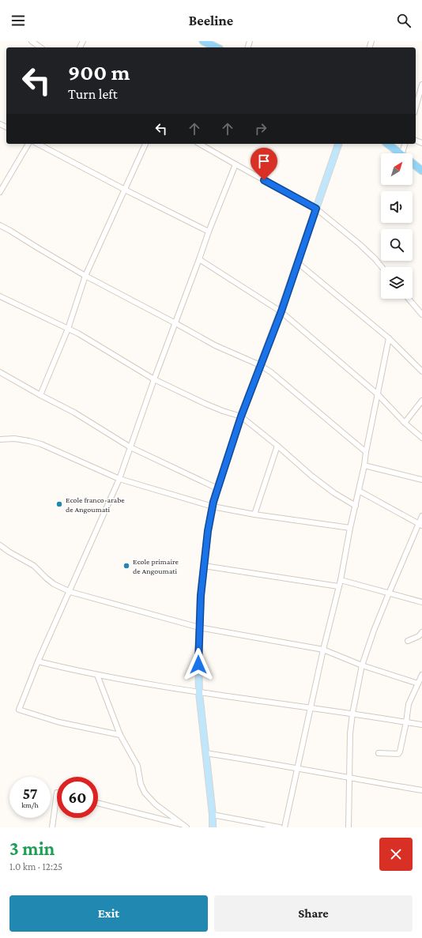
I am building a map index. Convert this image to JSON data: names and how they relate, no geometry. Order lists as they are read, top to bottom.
{
  "places": ["Ecole franco-arabe de Angoumati", "Ecole primaire de Angoumati"],
  "north": "top right",
  "page": {
    "header": "Beeline",
    "turn": ["900 m", "Turn left"],
    "speed": "57 km/h",
    "limit": "60",
    "heading": ["3 min", "1.0 km · 12:25"],
    "buttons": ["Exit", "Share"]
  }
}
